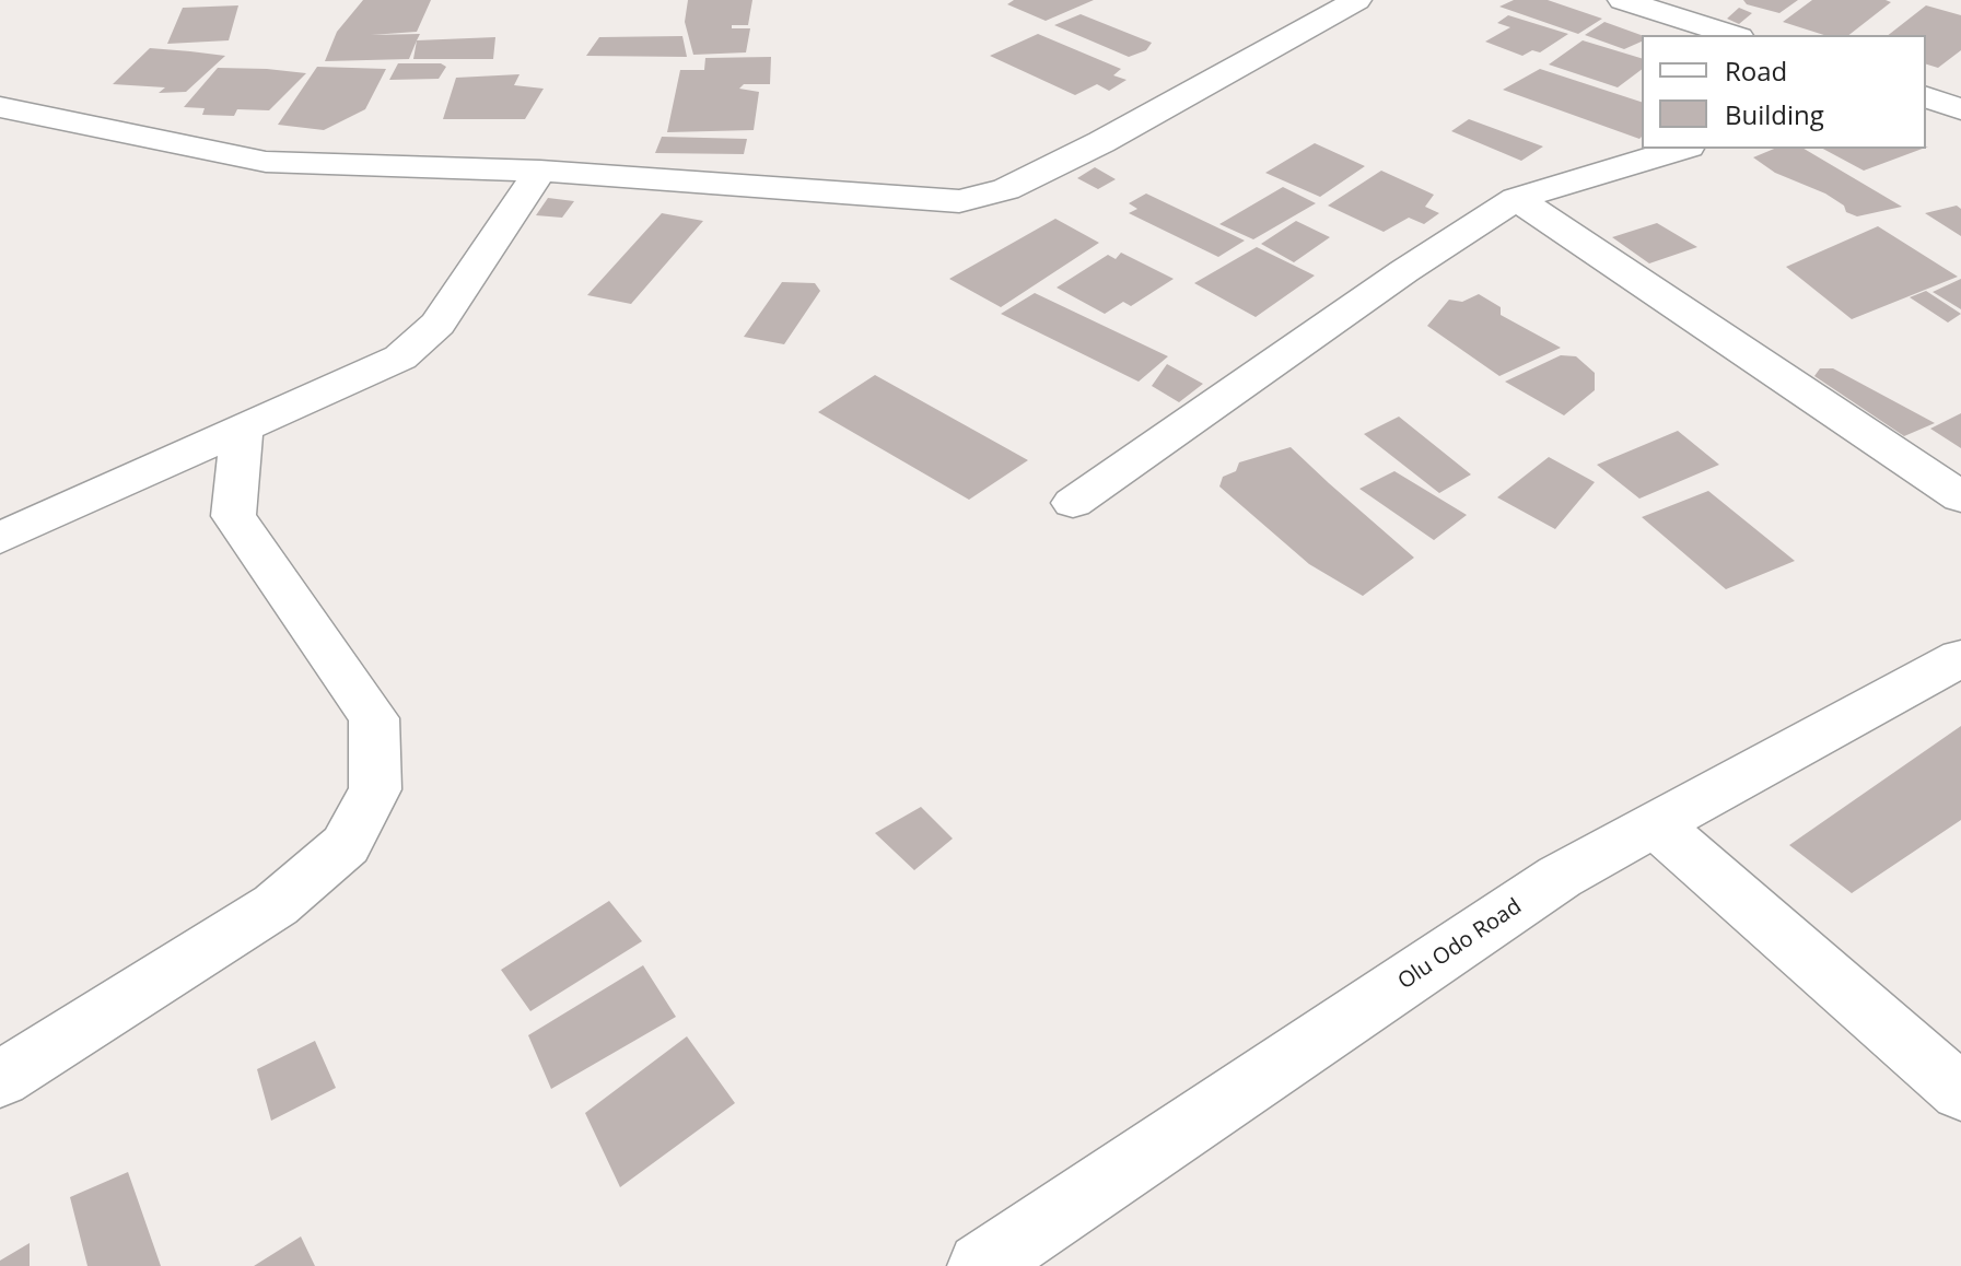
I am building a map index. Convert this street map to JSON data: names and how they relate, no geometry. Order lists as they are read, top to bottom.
{
  "streets": {
    "street": ["Olu Odo Road"]
  },
  "legend": ["Road", "Building"]
}
